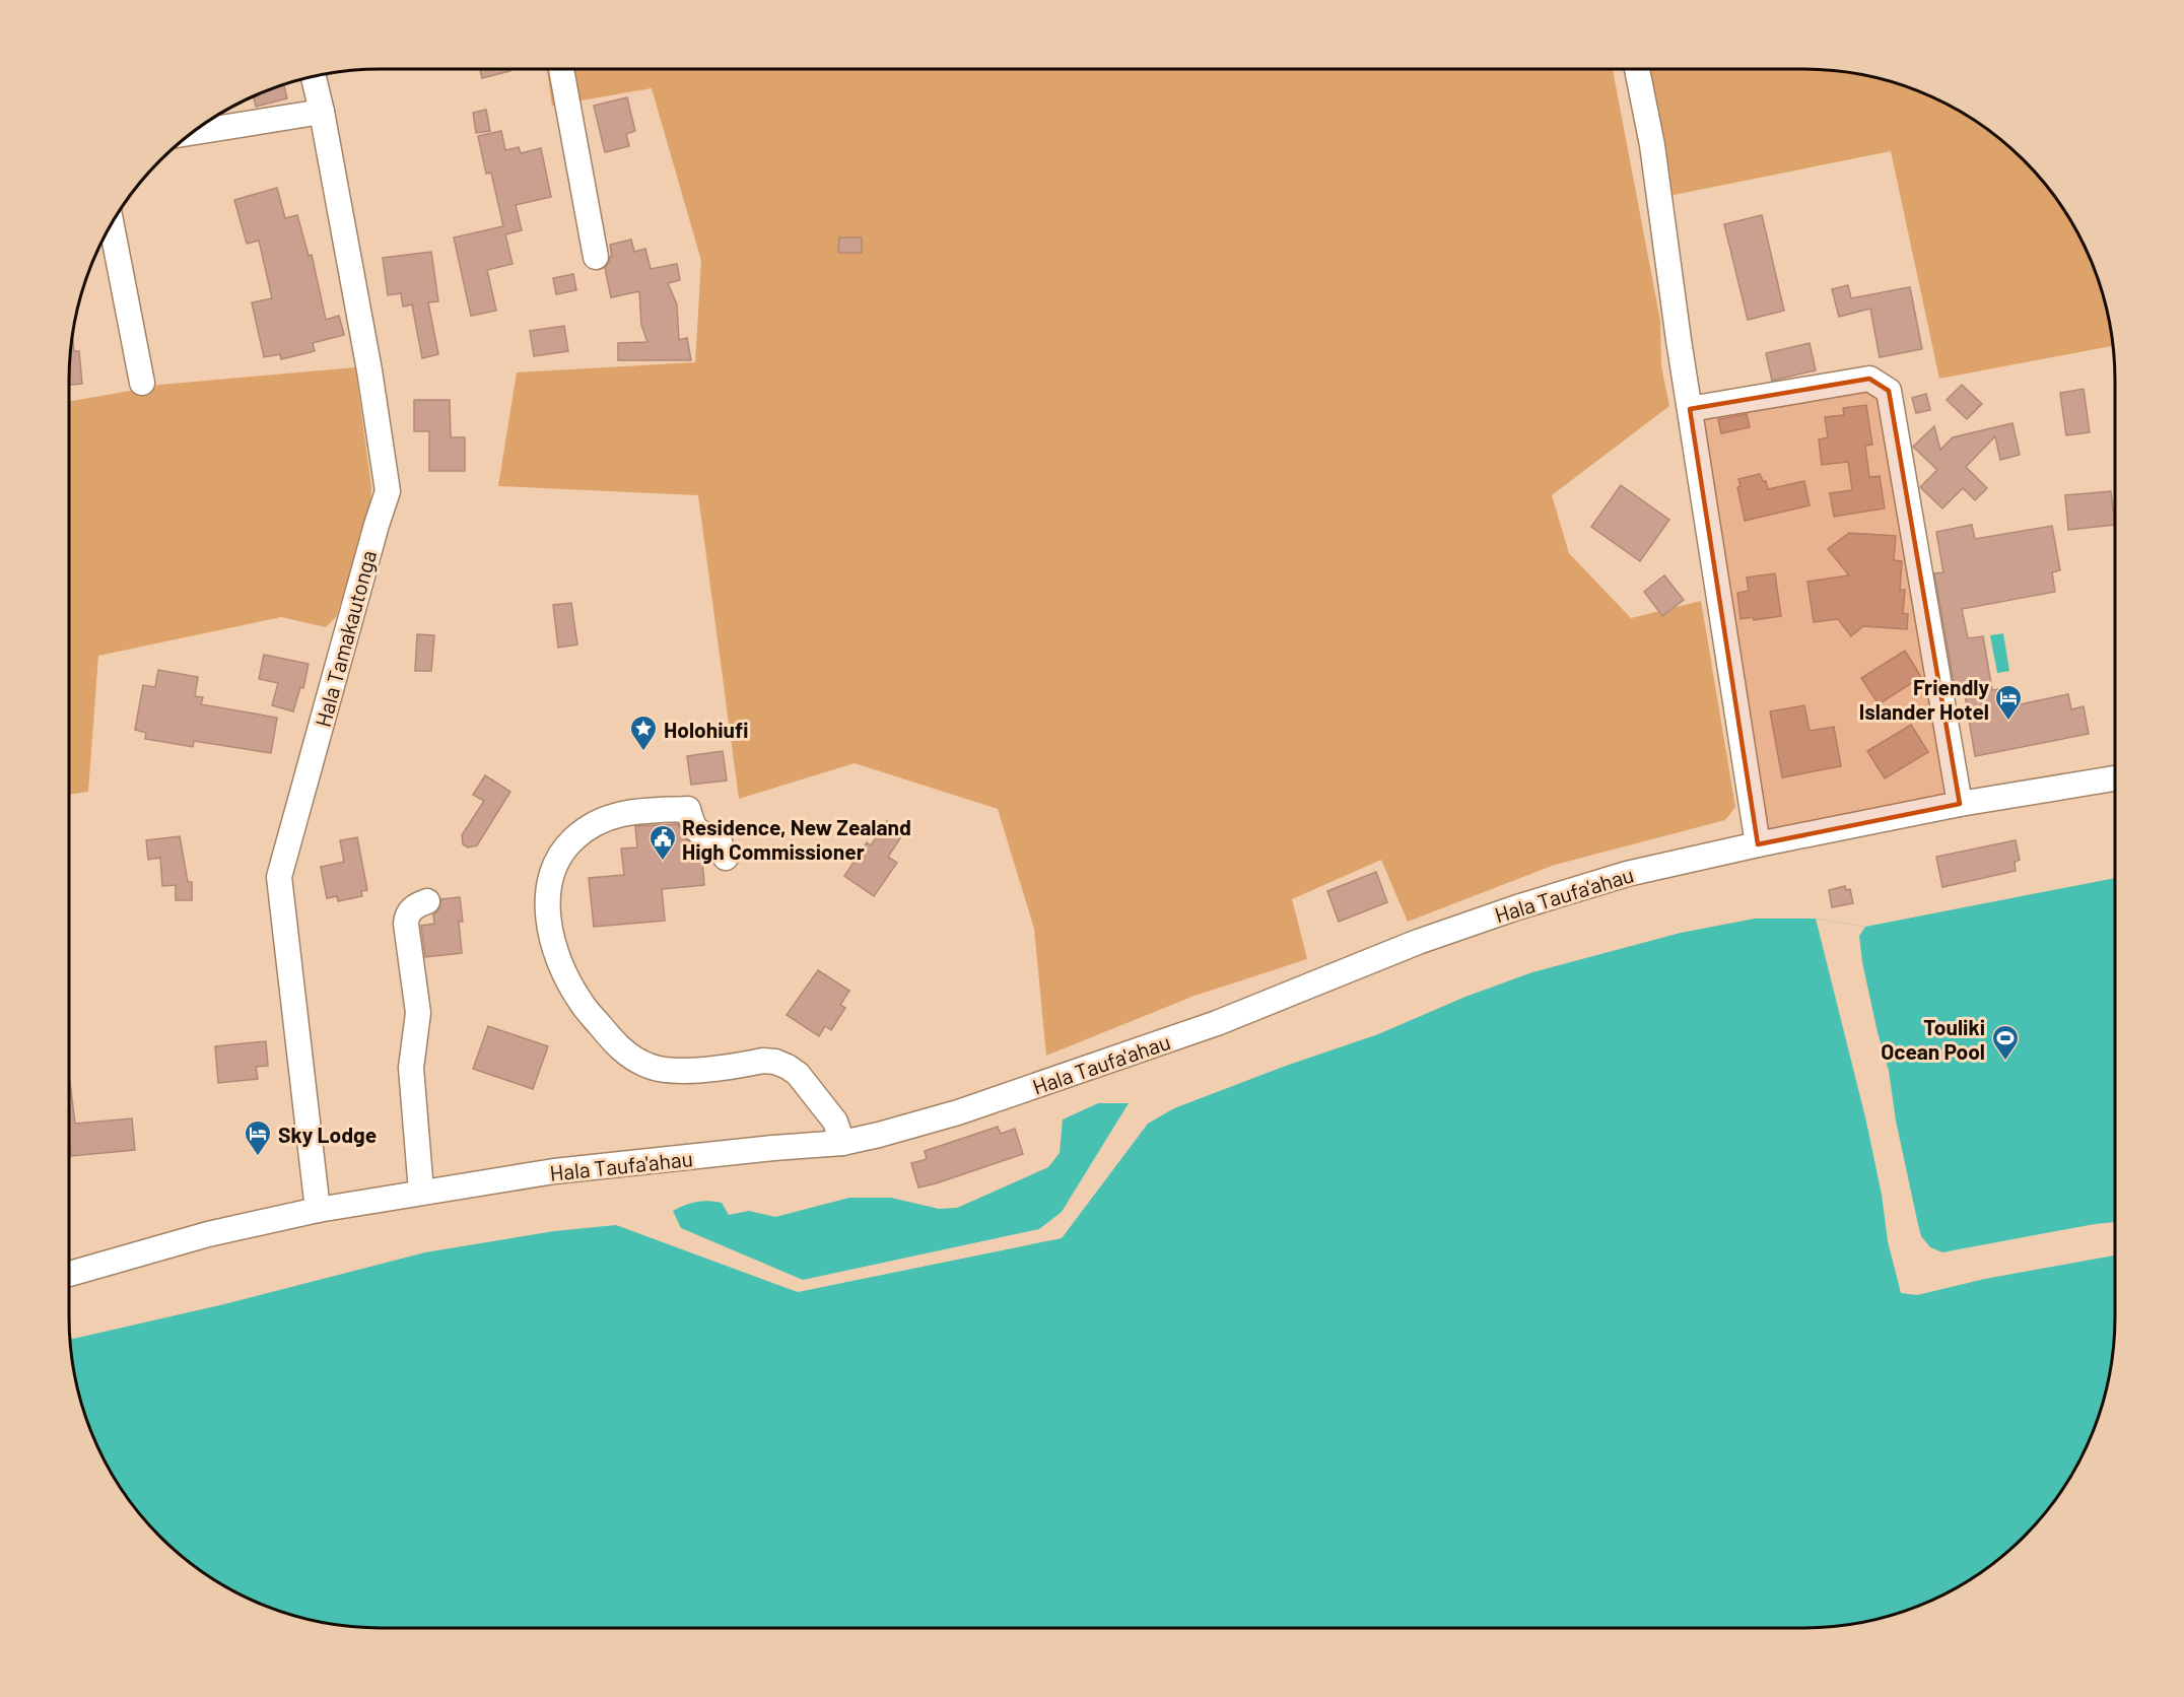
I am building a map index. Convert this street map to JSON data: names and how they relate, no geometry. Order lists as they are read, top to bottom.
{
  "streets": {
    "street": ["Hala Tamakautonga", "Hala Taufa'ahau"]
  },
  "crossings": [
    ["Hala Tamakautonga", "Hala Taufa'ahau"]
  ],
  "places": {
    "hotel": ["Friendly Islander Hotel", "Sky Lodge"],
    "place": ["Holohiufi"],
    "public building": ["Residence, New Zealand High Commissioner"],
    "sports": ["Touliki Ocean Pool"]
  }
}
